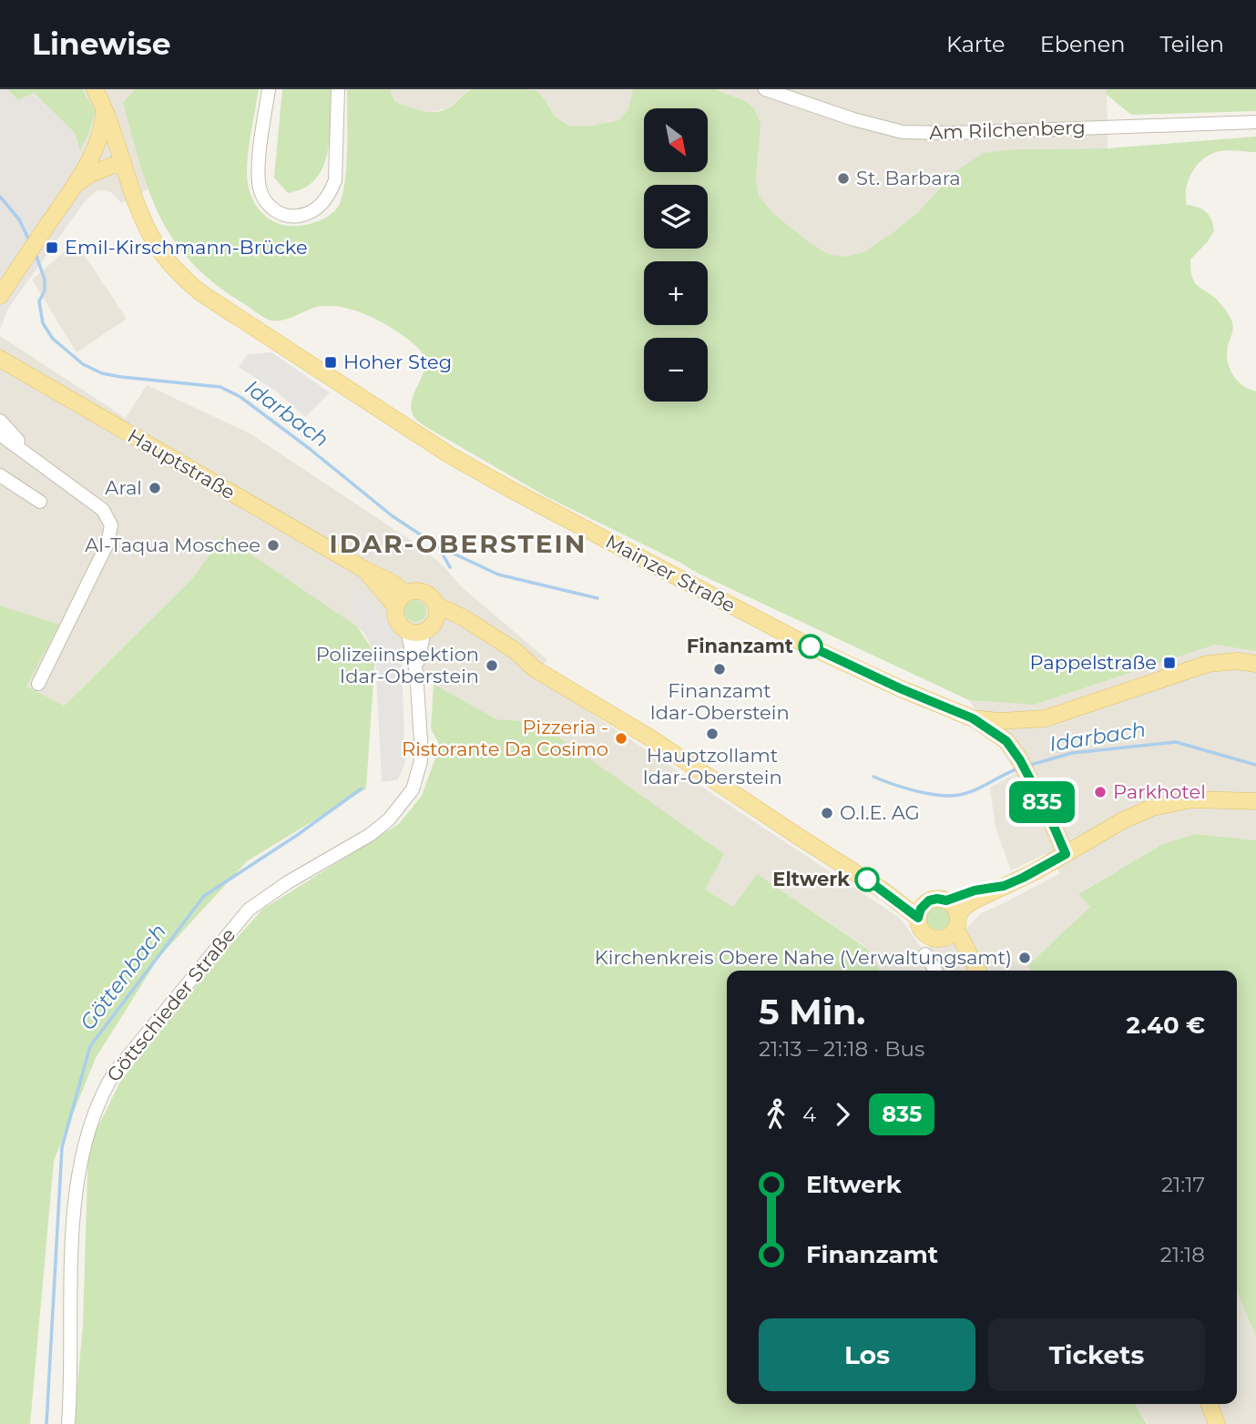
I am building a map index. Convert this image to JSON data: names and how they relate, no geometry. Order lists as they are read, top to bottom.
{
  "streets": {
    "main road": ["Hauptstraße", "Mainzer Straße"],
    "street": ["Am Rilchenberg", "Göttschieder Straße"]
  },
  "crossings": [
    ["Hauptstraße", "Göttschieder Straße"]
  ],
  "districts": ["IDAR-OBERSTEIN"],
  "water": ["Idarbach", "Göttenbach"],
  "places": {
    "other": [
      "St. Barbara",
      "Aral",
      "Al-Taqua Moschee",
      "Finanzamt",
      "Polizeiinspektion Idar-Oberstein",
      "Finanzamt Idar-Oberstein",
      "Hauptzollamt Idar-Oberstein",
      "Pizzeria - Ristorante Da Cosimo",
      "Parkhotel",
      "O.I.E. AG",
      "Eltwerk",
      "Kirchenkreis Obere Nahe (Verwaltungsamt)"
    ],
    "transit": ["Emil-Kirschmann-Brücke", "Hoher Steg", "Pappelstraße"]
  },
  "lines": ["bus line 835"],
  "north": "bottom right",
  "page": {
    "header": "Linewise",
    "nav": ["Karte", "Ebenen", "Teilen"],
    "on_map": "835",
    "map_buttons": ["+", "−"],
    "heading": ["5 Min.", "21:13 – 21:18 · Bus", "2.40 €"],
    "legs": ["4", "835"],
    "list": [
      {
        "name": "Eltwerk",
        "value": "21:17"
      },
      {
        "name": "Finanzamt",
        "value": "21:18"
      }
    ],
    "buttons": ["Los", "Tickets"]
  }
}
